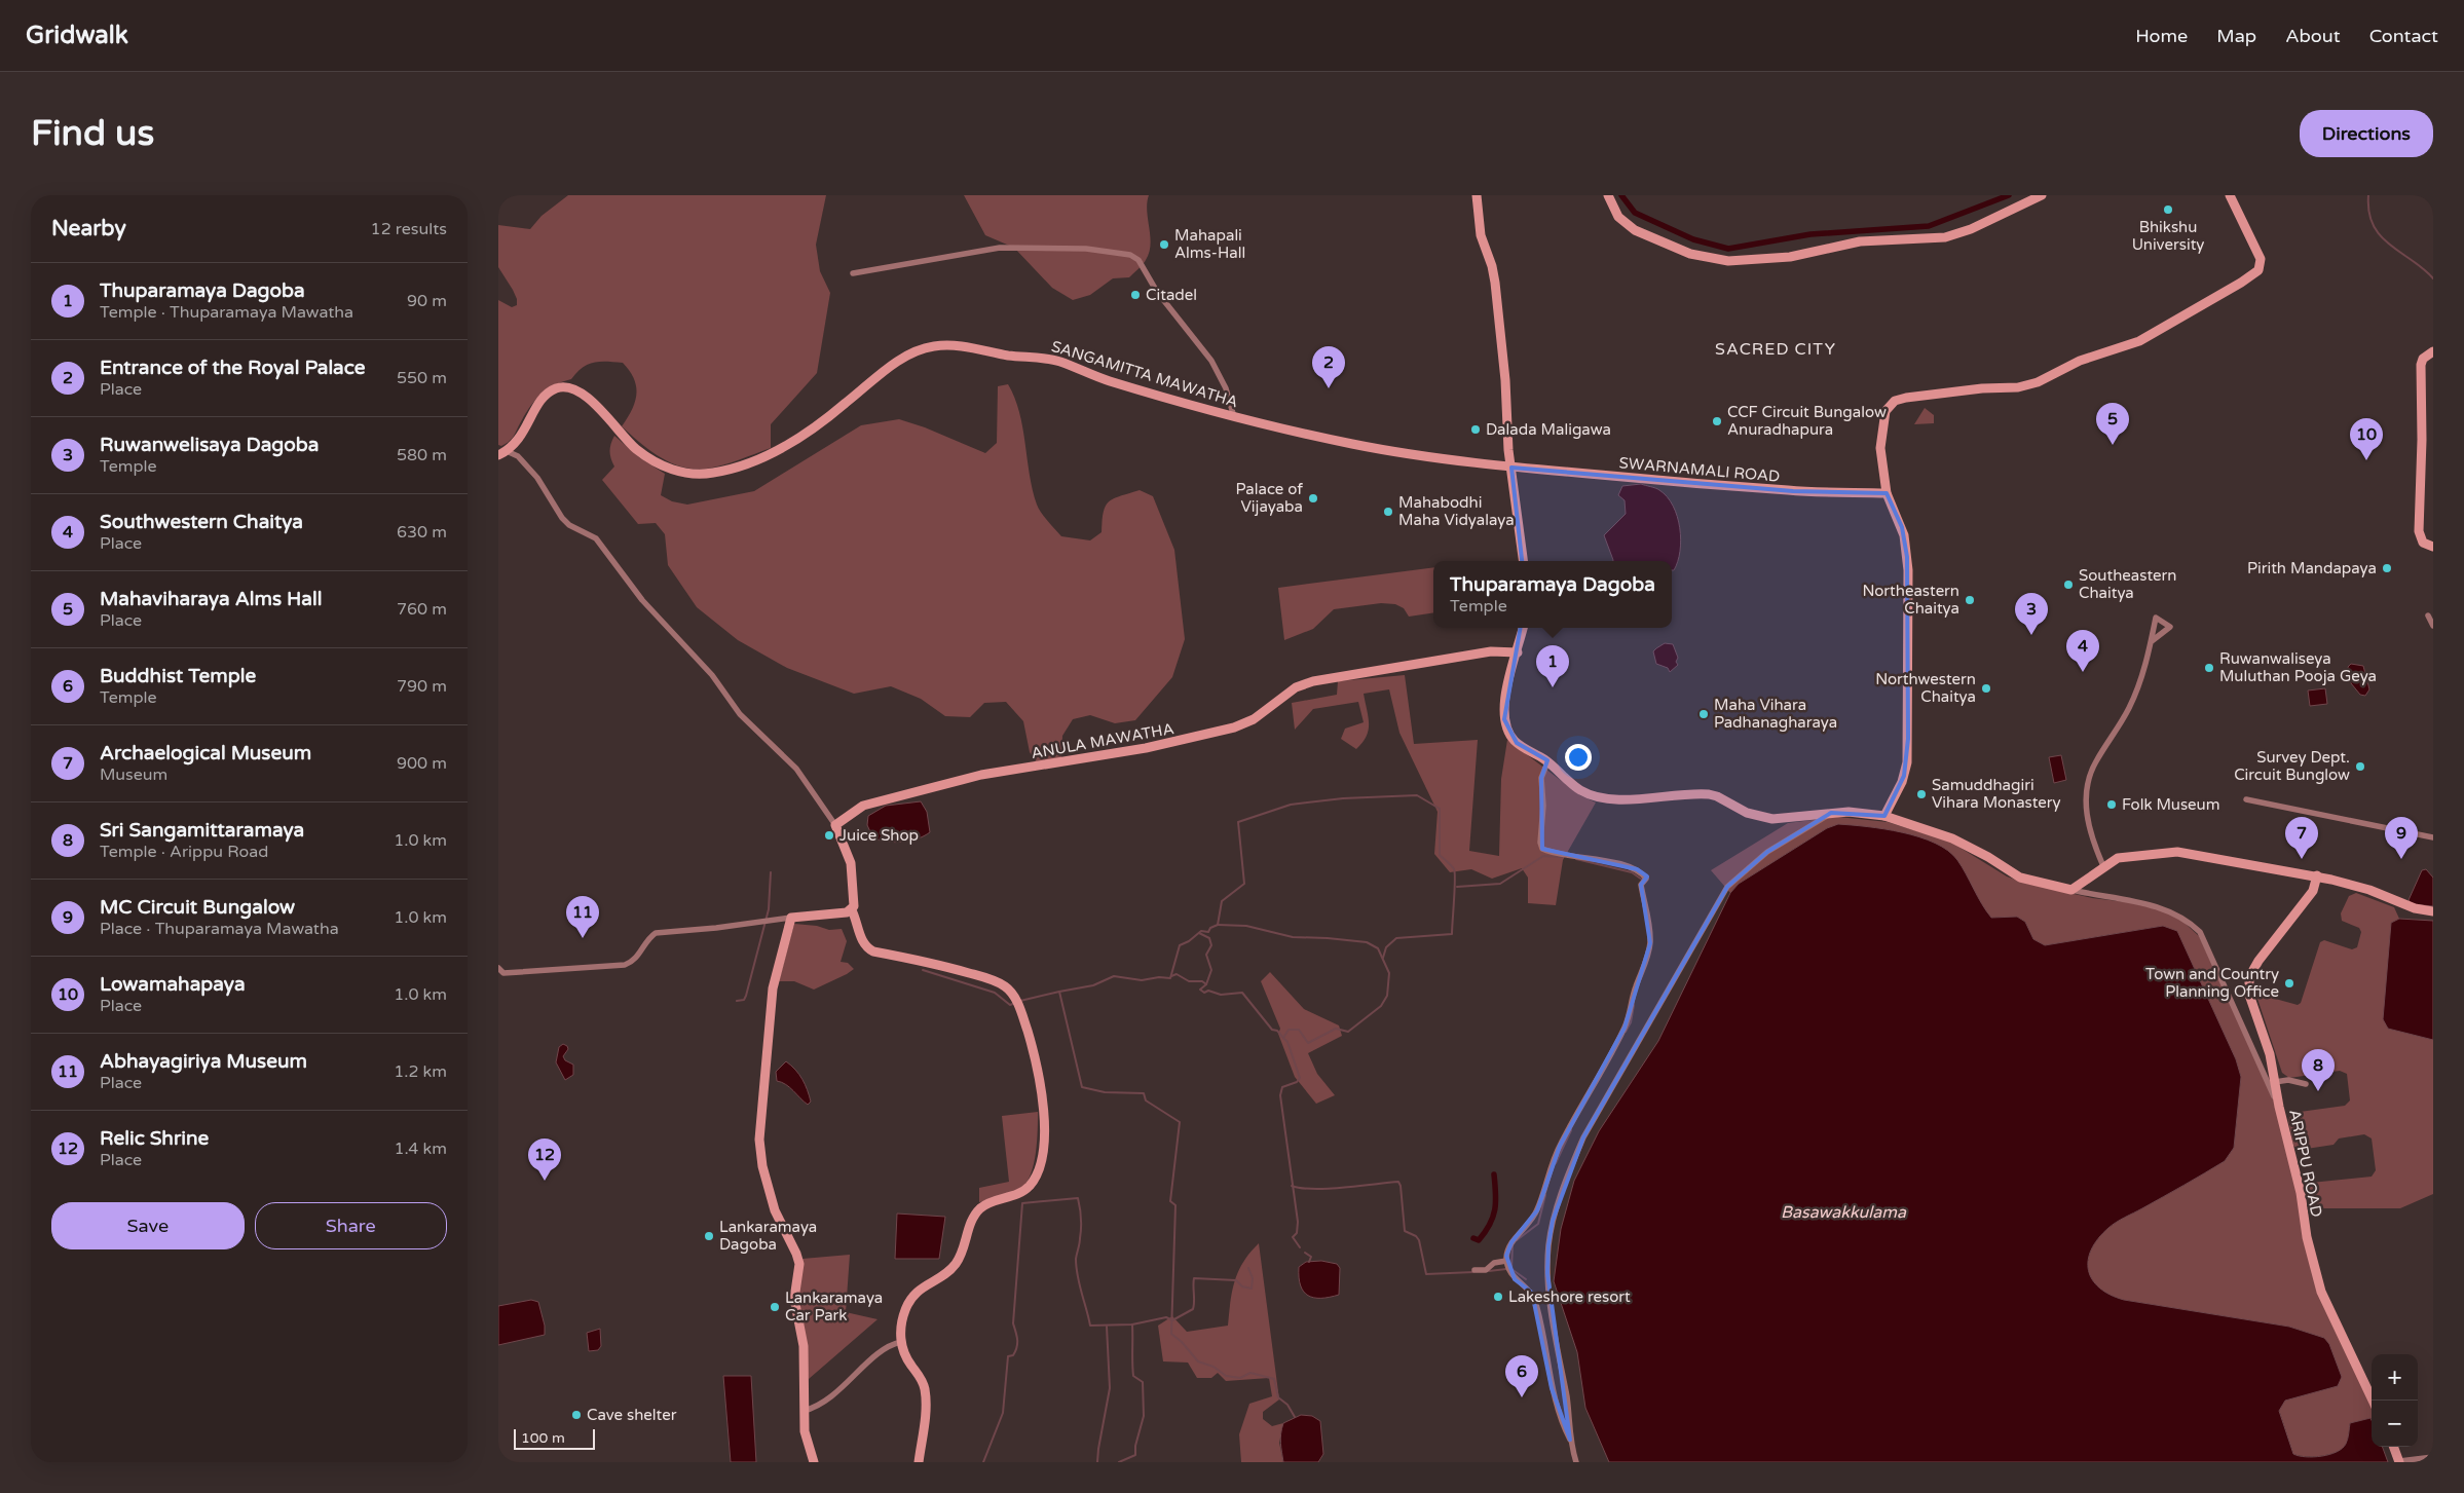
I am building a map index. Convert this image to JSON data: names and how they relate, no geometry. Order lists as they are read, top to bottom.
{
  "streets": {
    "main road": [
      "SANGAMITTA MAWATHA",
      "SWARNAMALI ROAD",
      "ANULA MAWATHA",
      "ARIPPU ROAD"
    ]
  },
  "crossings": [
    ["SANGAMITTA MAWATHA", "SWARNAMALI ROAD"]
  ],
  "districts": ["SACRED CITY"],
  "water": ["Basawakkulama"],
  "places": [
    "Bhikshu University",
    "Mahapali Alms-Hall",
    "Citadel",
    "CCF Circuit Bungalow Anuradhapura",
    "Dalada Maligawa",
    "Palace of Vijayaba",
    "Mahabodhi Maha Vidyalaya",
    "Pirith Mandapaya",
    "Southeastern Chaitya",
    "Northeastern Chaitya",
    "Ruwanwaliseya Muluthan Pooja Geya",
    "Northwestern Chaitya",
    "Maha Vihara Padhanagharaya",
    "Survey Dept. Circuit Bunglow",
    "Samuddhagiri Vihara Monastery",
    "Folk Museum",
    "Juice Shop",
    "Town and Country Planning Office",
    "Lankaramaya Dagoba",
    "Lakeshore resort",
    "Lankaramaya Car Park",
    "Cave shelter"
  ],
  "scale_bar": "100 m",
  "page": {
    "header": "Gridwalk",
    "nav": [
      "Home",
      "Map",
      "About",
      "Contact"
    ],
    "buttons": [
      "Directions",
      ["Save", "Share"]
    ],
    "title": "Find us",
    "heading": ["Nearby", "12 results"],
    "list": [
      {
        "mark": "1",
        "name": "Thuparamaya Dagoba",
        "note": "Temple · Thuparamaya Mawatha",
        "value": "90 m"
      },
      {
        "mark": "2",
        "name": "Entrance of the Royal Palace",
        "note": "Place",
        "value": "550 m"
      },
      {
        "mark": "3",
        "name": "Ruwanwelisaya Dagoba",
        "note": "Temple",
        "value": "580 m"
      },
      {
        "mark": "4",
        "name": "Southwestern Chaitya",
        "note": "Place",
        "value": "630 m"
      },
      {
        "mark": "5",
        "name": "Mahaviharaya Alms Hall",
        "note": "Place",
        "value": "760 m"
      },
      {
        "mark": "6",
        "name": "Buddhist Temple",
        "note": "Temple",
        "value": "790 m"
      },
      {
        "mark": "7",
        "name": "Archaelogical Museum",
        "note": "Museum",
        "value": "900 m"
      },
      {
        "mark": "8",
        "name": "Sri Sangamittaramaya",
        "note": "Temple · Arippu Road",
        "value": "1.0 km"
      },
      {
        "mark": "9",
        "name": "MC Circuit Bungalow",
        "note": "Place · Thuparamaya Mawatha",
        "value": "1.0 km"
      },
      {
        "mark": "10",
        "name": "Lowamahapaya",
        "note": "Place",
        "value": "1.0 km"
      },
      {
        "mark": "11",
        "name": "Abhayagiriya Museum",
        "note": "Place",
        "value": "1.2 km"
      },
      {
        "mark": "12",
        "name": "Relic Shrine",
        "note": "Place",
        "value": "1.4 km"
      }
    ],
    "pins": [
      "2",
      "5",
      "10",
      "3",
      "4",
      "1",
      "7",
      "9",
      "11",
      "8",
      "12",
      "6"
    ],
    "popup": ["Thuparamaya Dagoba", "Temple"],
    "map_buttons": ["+", "−"],
    "scale": "100 m"
  }
}
